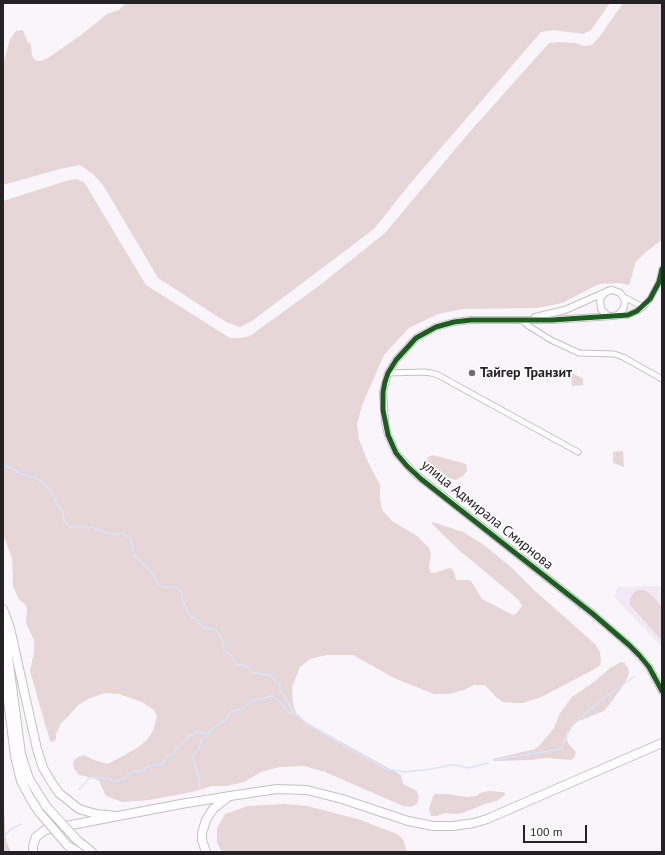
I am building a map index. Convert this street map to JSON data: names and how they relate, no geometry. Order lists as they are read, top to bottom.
{
  "streets": {
    "street": ["улица Адмирала Смирнова"]
  },
  "places": ["Тайгер Транзит"],
  "scale_bar": "100 m"
}
